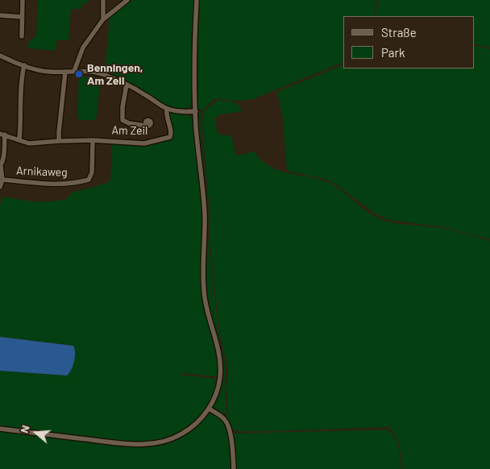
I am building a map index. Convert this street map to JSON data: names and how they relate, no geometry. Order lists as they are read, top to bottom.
{
  "streets": {
    "street": ["Am Zeil", "Arnikaweg"]
  },
  "crossings": [
    ["Am Zeil", "Arnikaweg"]
  ],
  "places": ["Benningen, Am Zeil"],
  "legend": ["Straße", "Park"],
  "north": "left"
}
